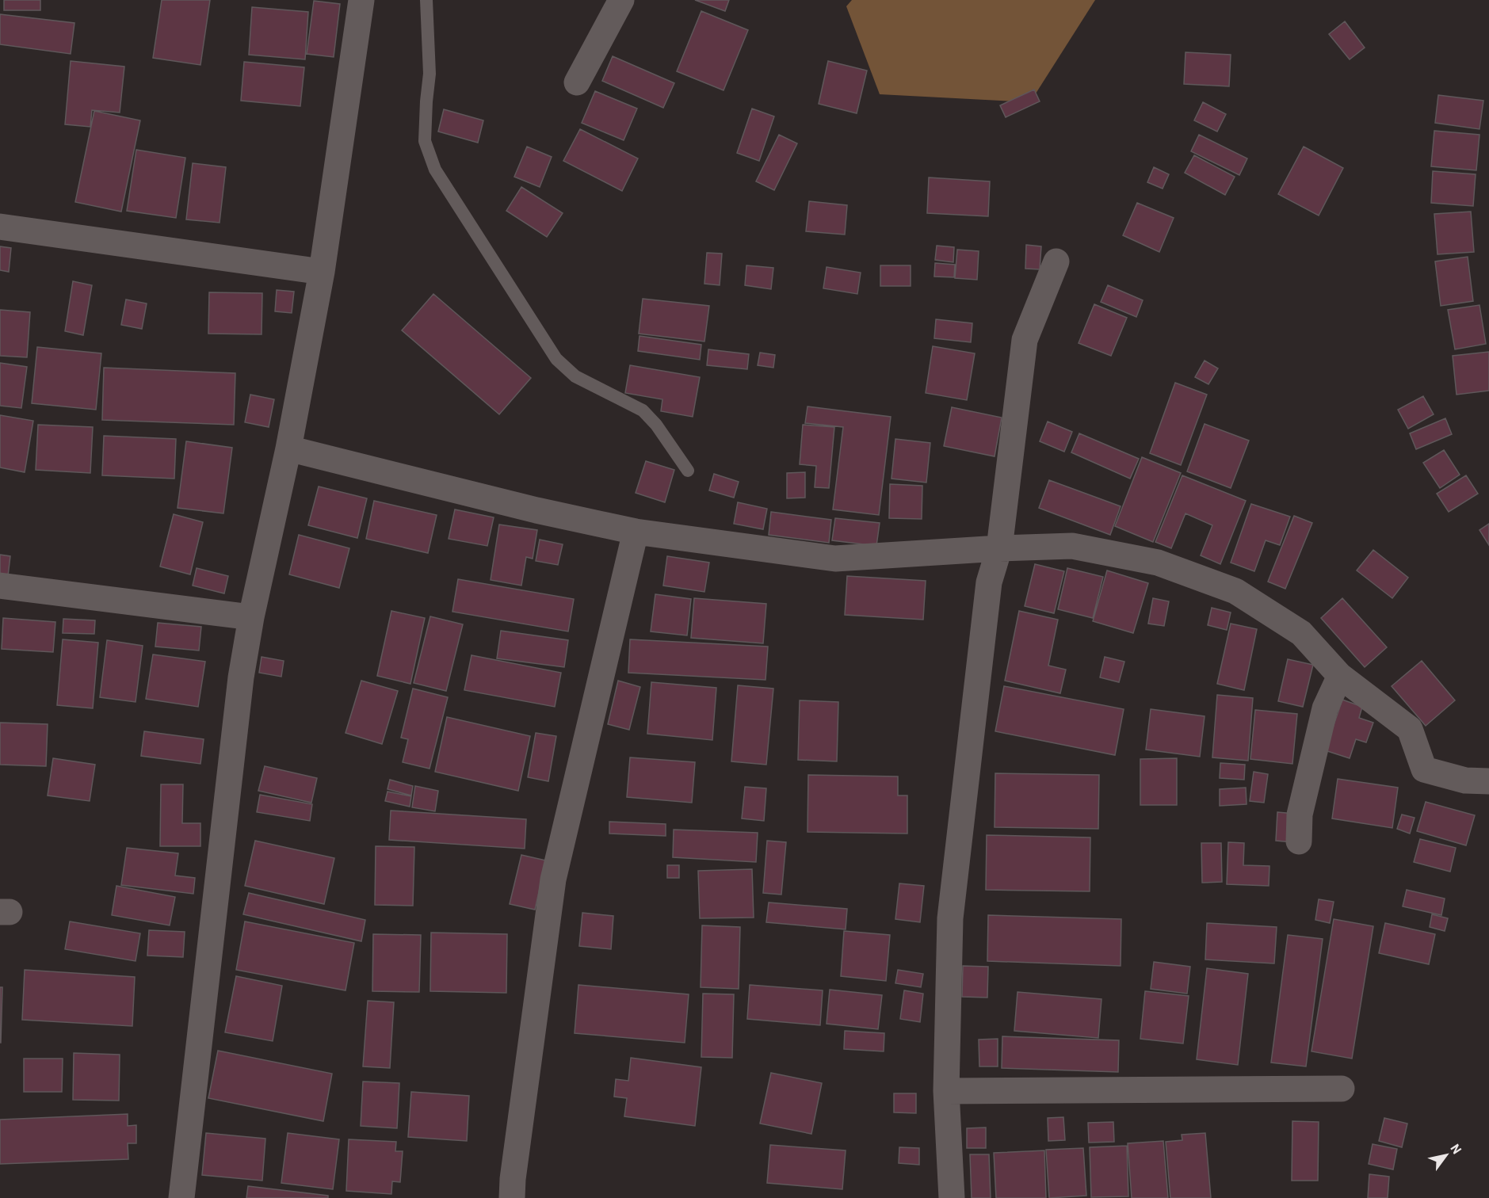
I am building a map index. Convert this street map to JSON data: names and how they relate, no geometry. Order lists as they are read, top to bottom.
{
  "north": "top right"
}
